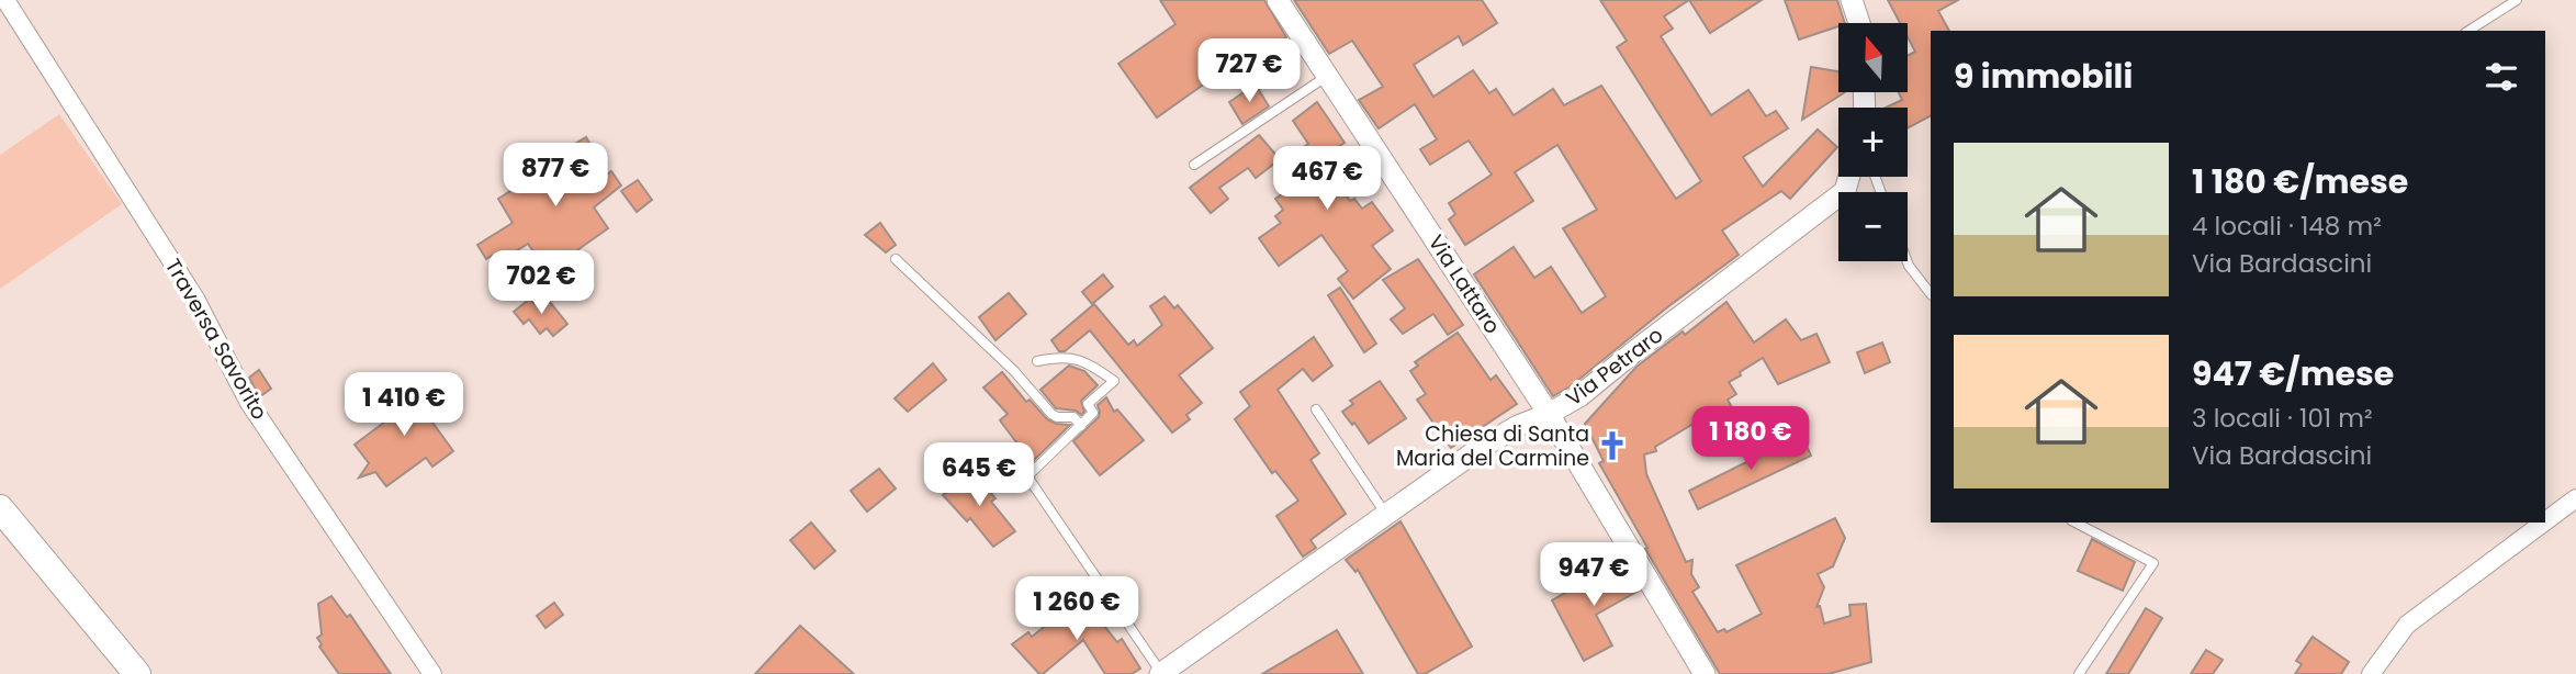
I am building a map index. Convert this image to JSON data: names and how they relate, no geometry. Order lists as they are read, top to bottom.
{
  "streets": {
    "street": ["Via Lattaro", "Traversa Savorito", "Via Petraro"]
  },
  "crossings": [
    ["Via Lattaro", "Via Petraro"]
  ],
  "places": {
    "church": ["Chiesa di Santa Maria del Carmine"]
  },
  "north": "top",
  "page": {
    "map_buttons": ["+", "−"],
    "heading": "9 immobili",
    "price": [
      "727 €",
      "877 €",
      "467 €",
      "702 €",
      "1 410 €",
      "1 180 €",
      "645 €",
      "947 €",
      "1 260 €"
    ],
    "list": [
      {
        "name": "1 180 €/mese",
        "note": "4 locali · 148 m² · Via Bardascini"
      },
      {
        "name": "947 €/mese",
        "note": "3 locali · 101 m² · Via Bardascini"
      }
    ]
  }
}
